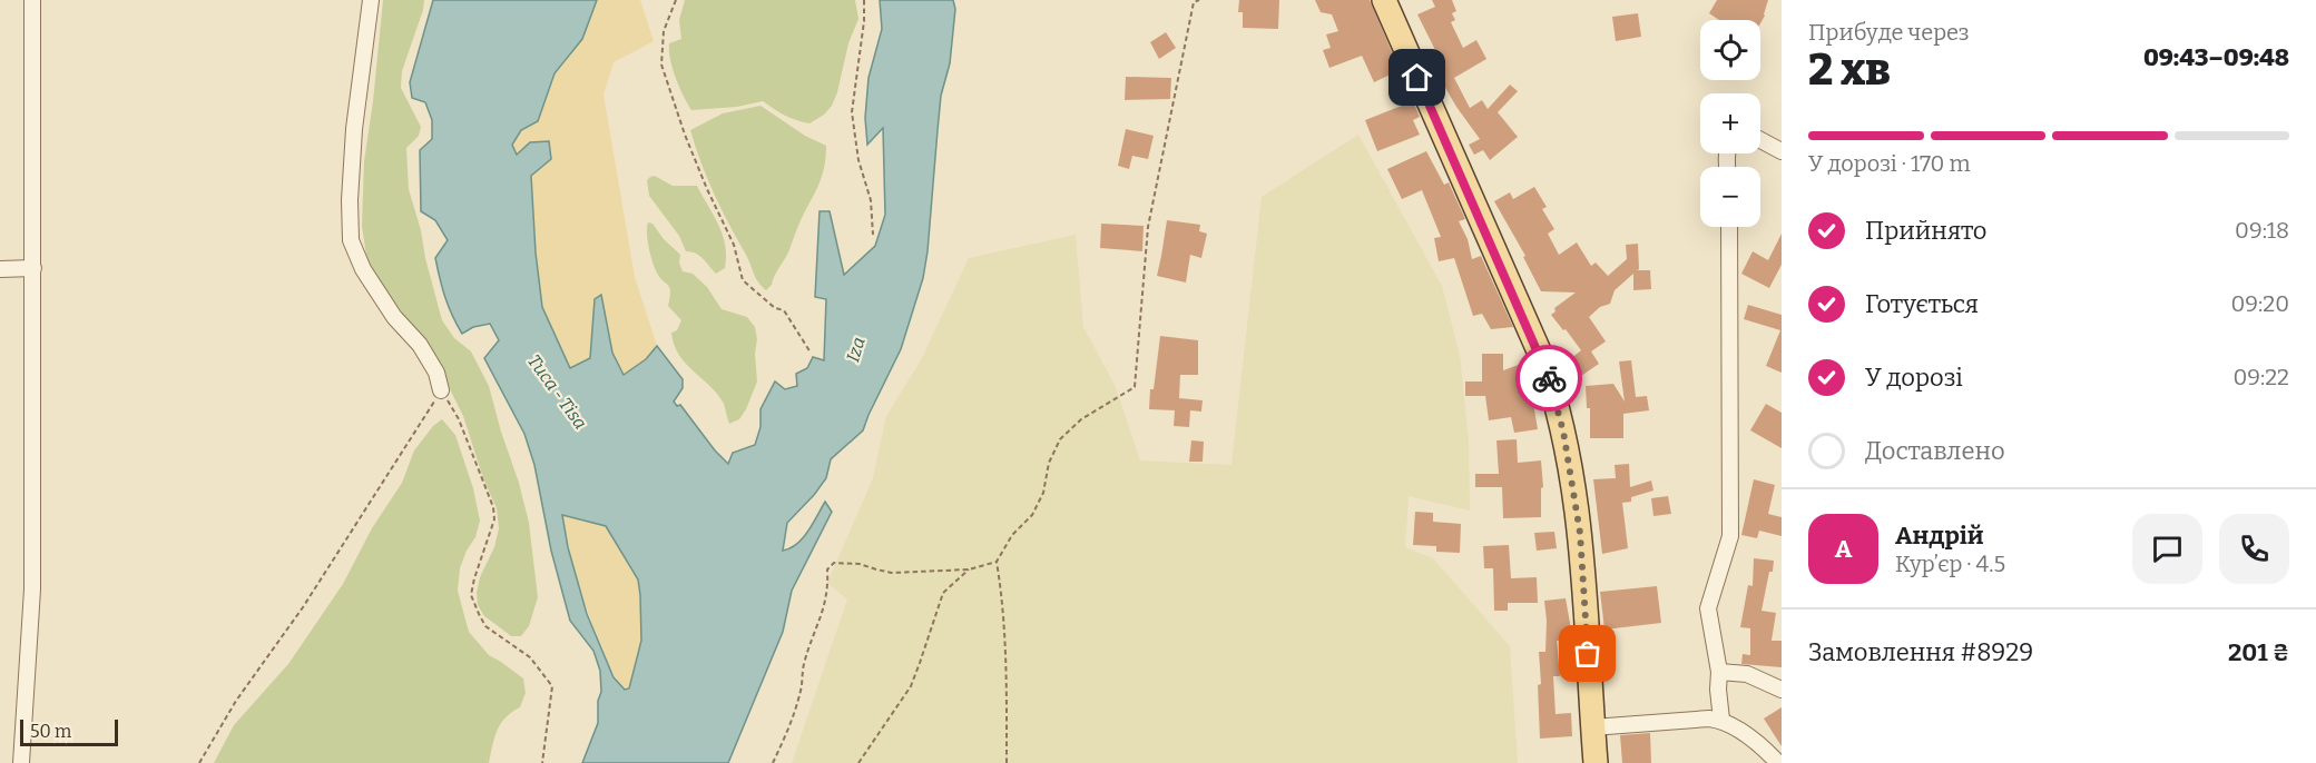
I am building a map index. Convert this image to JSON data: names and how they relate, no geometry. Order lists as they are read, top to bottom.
{
  "water": ["Iza", "Тиса - Tisa"],
  "scale_bar": "50 m",
  "page": {
    "heading": ["2 хв", "Прибуде через", "09:43–09:48"],
    "panel": [
      "Андрій",
      "Кур’єр · 4.5",
      "Замовлення #8929",
      "201 ₴"
    ],
    "map_buttons": ["+", "−"],
    "bar": "У дорозі · 170 m",
    "list": [
      ["Прийнято", "09:18"],
      ["Готується", "09:20"],
      ["У дорозі", "09:22"],
      "Доставлено"
    ],
    "round": "А",
    "scale": "50 m"
  }
}
